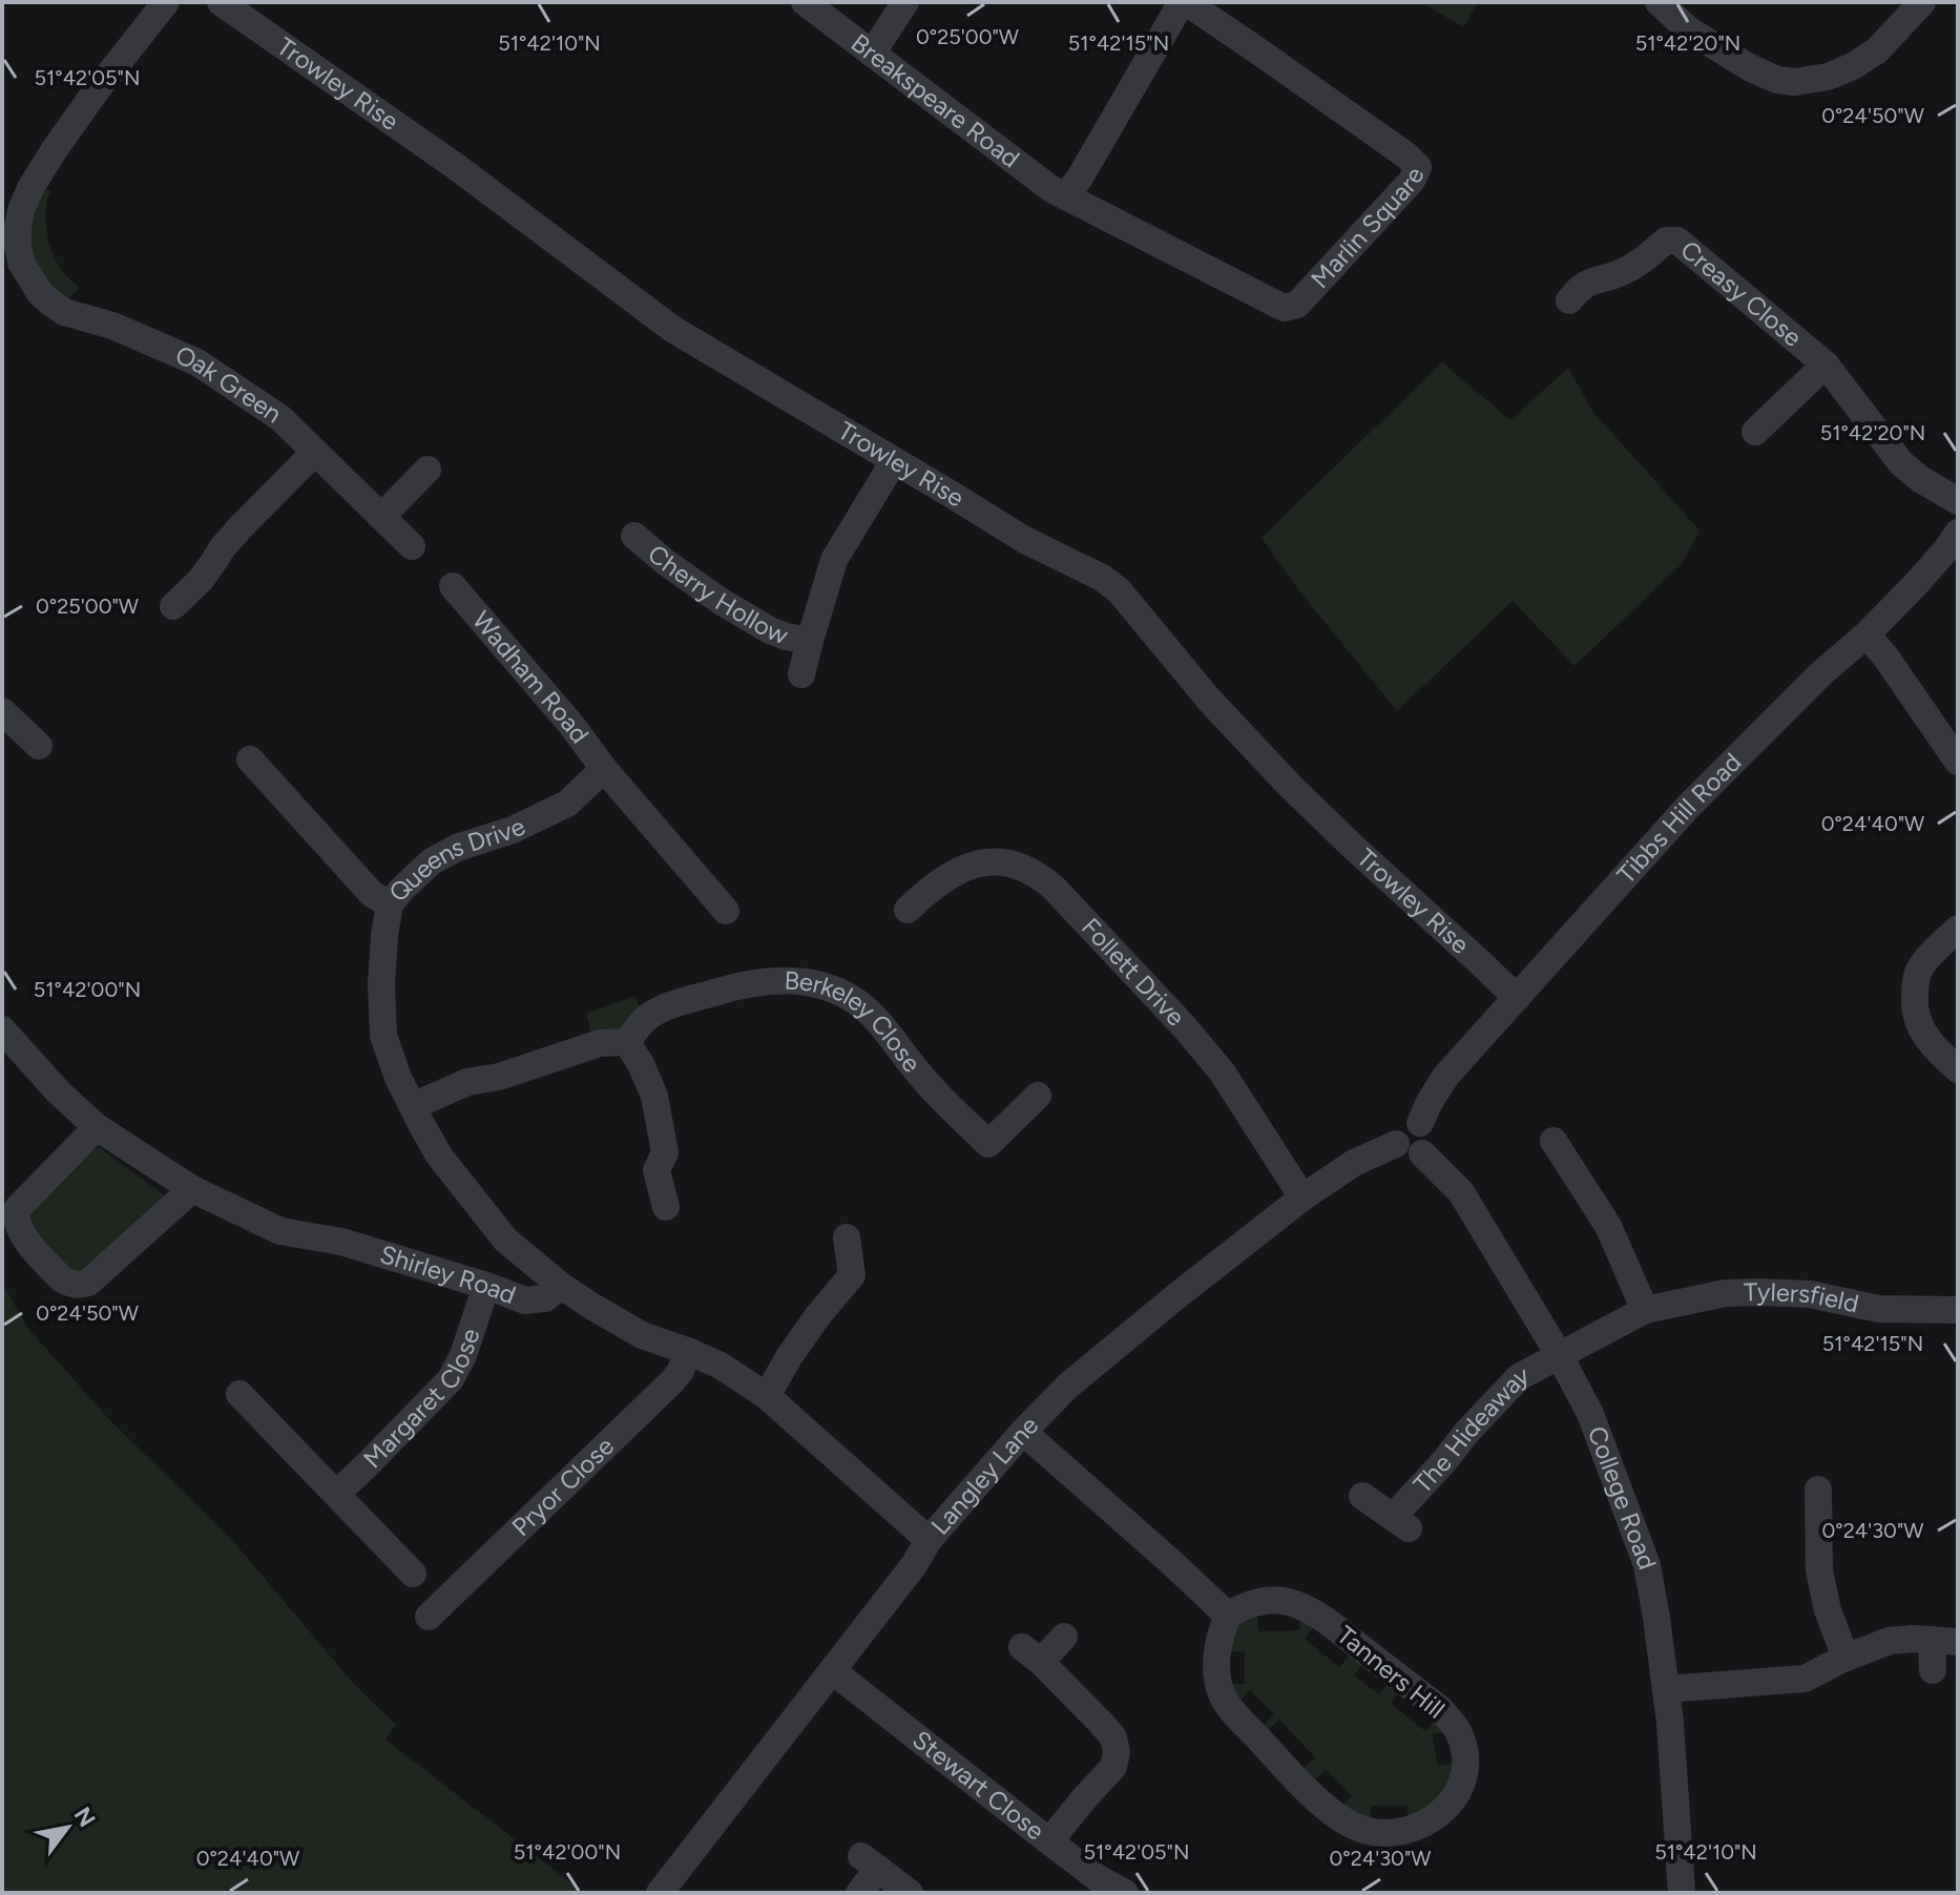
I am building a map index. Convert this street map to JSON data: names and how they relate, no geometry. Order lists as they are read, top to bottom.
{
  "streets": {
    "street": [
      "Trowley Rise",
      "Breakspeare Road",
      "Marlin Square",
      "Creasy Close",
      "Oak Green",
      "Cherry Hollow",
      "Wadham Road",
      "Tibbs Hill Road",
      "Queens Drive",
      "Follett Drive",
      "Berkeley Close",
      "Shirley Road",
      "Tylersfield",
      "Margaret Close",
      "The Hideaway",
      "Langley Lane",
      "Pryor Close",
      "College Road",
      "Tanners Hill",
      "Stewart Close"
    ]
  },
  "crossings": [
    ["Trowley Rise", "Cherry Hollow"],
    ["Trowley Rise", "Tibbs Hill Road"],
    ["Breakspeare Road", "Marlin Square"],
    ["Wadham Road", "Queens Drive"],
    ["Tibbs Hill Road", "Langley Lane"],
    ["Tibbs Hill Road", "College Road"],
    ["Queens Drive", "Shirley Road"],
    ["Follett Drive", "Langley Lane"],
    ["Shirley Road", "Margaret Close"],
    ["Tylersfield", "The Hideaway"],
    ["Tylersfield", "College Road"],
    ["The Hideaway", "College Road"],
    ["Langley Lane", "College Road"],
    ["Langley Lane", "Stewart Close"]
  ],
  "north": "top right",
  "coordinates": [
    "0°25'00\"W",
    "51°42'10\"N",
    "51°42'15\"N",
    "51°42'20\"N",
    "51°42'05\"N",
    "0°24'50\"W",
    "0°24'40\"W",
    "51°42'00\"N",
    "0°24'30\"W"
  ]
}
